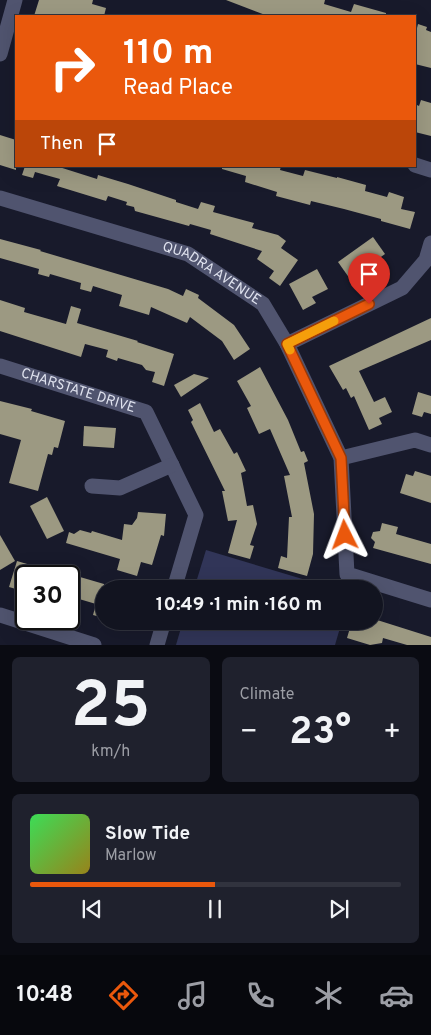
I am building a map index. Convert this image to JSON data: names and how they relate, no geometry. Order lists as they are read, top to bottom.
{
  "streets": {
    "street": ["QUADRA AVENUE", "CHARSTATE DRIVE"]
  },
  "page": {
    "turn": ["110 m", "Read Place"],
    "then": "Then",
    "limit": "30",
    "trip": "10:49 · 1 min · 160 m",
    "tile": [
      ["25", "km/h"],
      "Climate"
    ],
    "heat": ["−", "23°", "+"],
    "song": ["Slow Tide", "Marlow"],
    "tabs": "10:48"
  }
}
